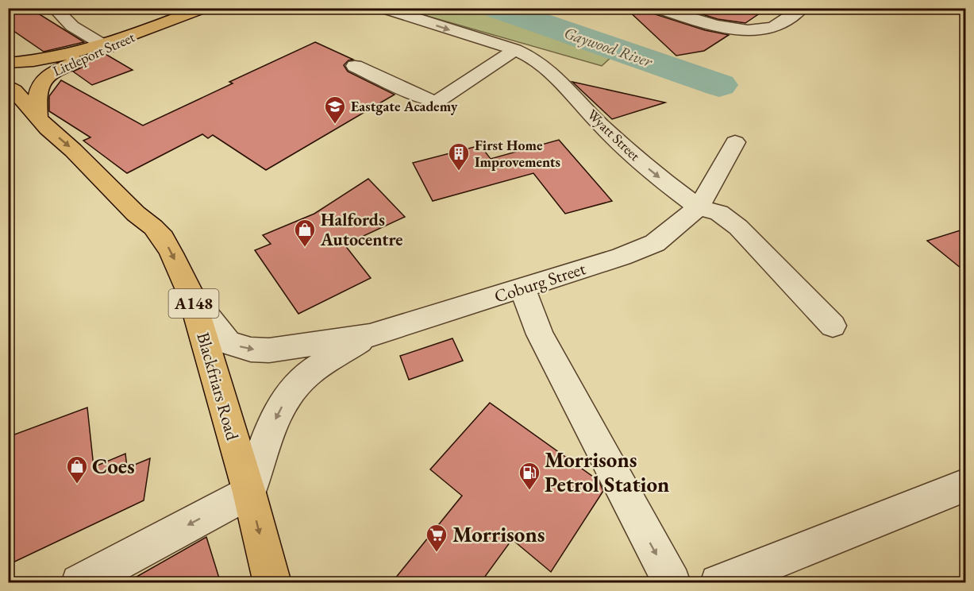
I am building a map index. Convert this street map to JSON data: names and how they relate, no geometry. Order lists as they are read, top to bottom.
{
  "streets": {
    "main road": ["Littleport Street", "A148", "Blackfriars Road"],
    "street": ["Wyatt Street", "Coburg Street"]
  },
  "crossings": [
    ["Littleport Street", "Blackfriars Road"],
    ["Wyatt Street", "Coburg Street"],
    ["Coburg Street", "Blackfriars Road"]
  ],
  "one_way": ["Wyatt Street", "Blackfriars Road"],
  "water": ["Gaywood River"],
  "places": {
    "school or university": ["Eastgate Academy"],
    "building": ["First Home Improvements"],
    "shop": ["Halfords Autocentre", "Coes"],
    "fuel station": ["Morrisons Petrol Station"],
    "supermarket": ["Morrisons"]
  }
}
